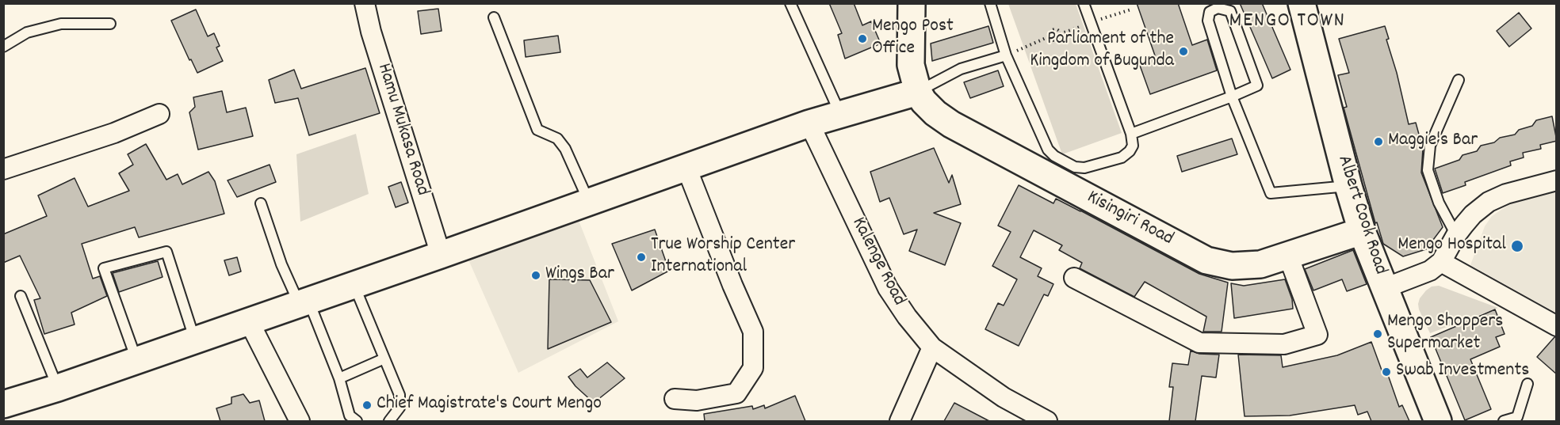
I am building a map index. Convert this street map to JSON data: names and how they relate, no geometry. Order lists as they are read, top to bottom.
{
  "streets": {
    "main road": ["Albert Cook Road", "Kisingiri Road"],
    "street": ["Hamu Mukasa Road", "Kalenge Road"]
  },
  "crossings": [
    ["Albert Cook Road", "Kisingiri Road"]
  ],
  "districts": ["MENGO TOWN"],
  "places": [
    "Mengo Post Office",
    "Parliament of the Kingdom of Bugunda",
    "Maggie's Bar",
    "Mengo Hospital",
    "True Worship Center International",
    "Wings Bar",
    "Mengo Shoppers Supermarket",
    "Swab Investments",
    "Chief Magistrate's Court Mengo"
  ]
}
